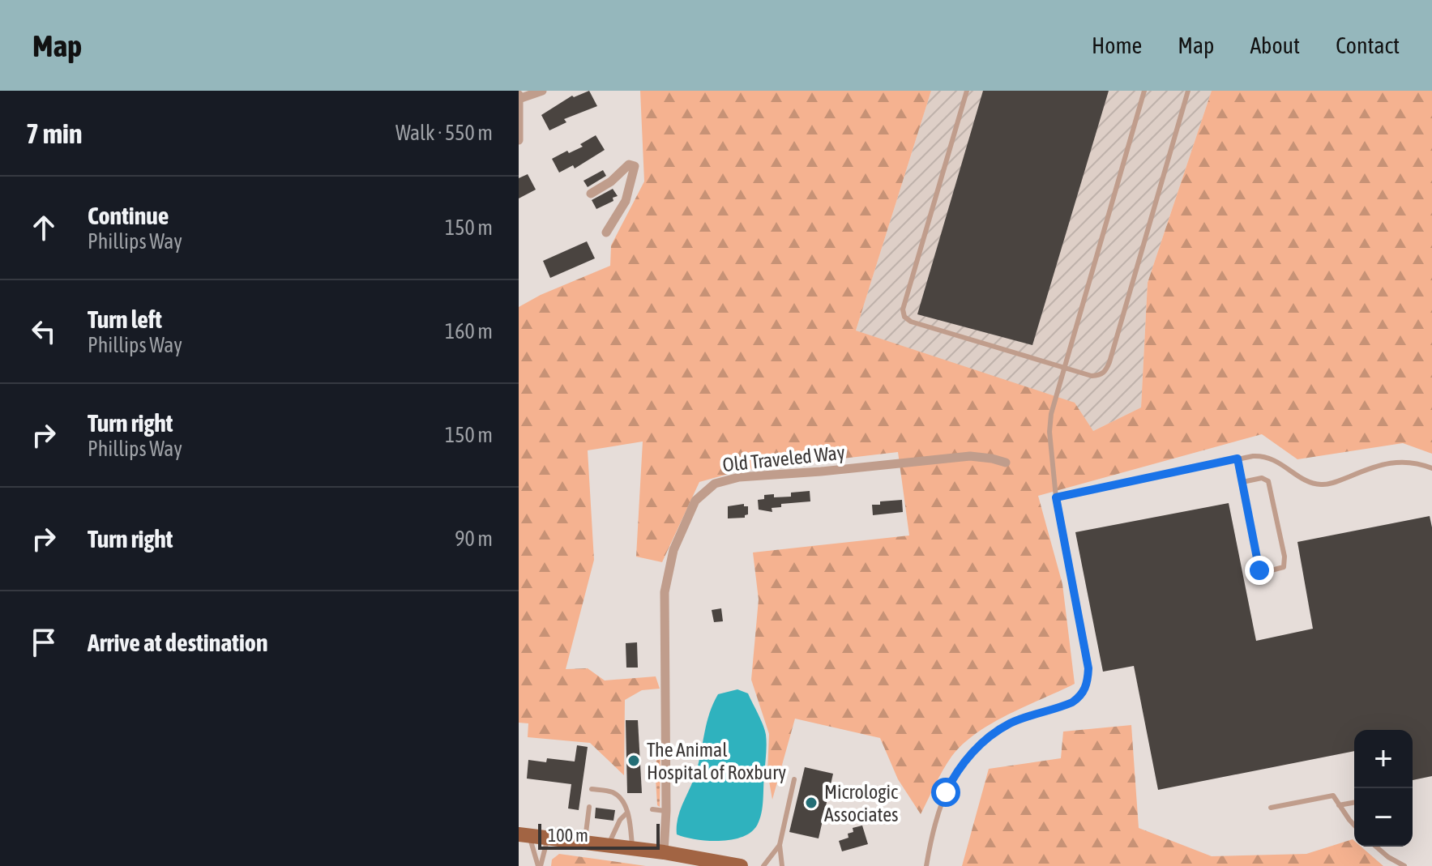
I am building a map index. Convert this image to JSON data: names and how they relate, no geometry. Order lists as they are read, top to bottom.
{
  "streets": {
    "street": ["Old Traveled Way"]
  },
  "places": ["The Animal Hospital of Roxbury", "Micrologic Associates"],
  "scale_bar": "100 m",
  "page": {
    "header": "Map",
    "nav": [
      "Home",
      "Map",
      "About",
      "Contact"
    ],
    "heading": ["7 min", "Walk · 550 m"],
    "list": [
      ["Continue", "Phillips Way", "150 m"],
      ["Turn left", "Phillips Way", "160 m"],
      ["Turn right", "Phillips Way", "150 m"],
      ["Turn right", "90 m"],
      "Arrive at destination"
    ],
    "map_buttons": ["+", "−"],
    "scale": "100 m"
  }
}
